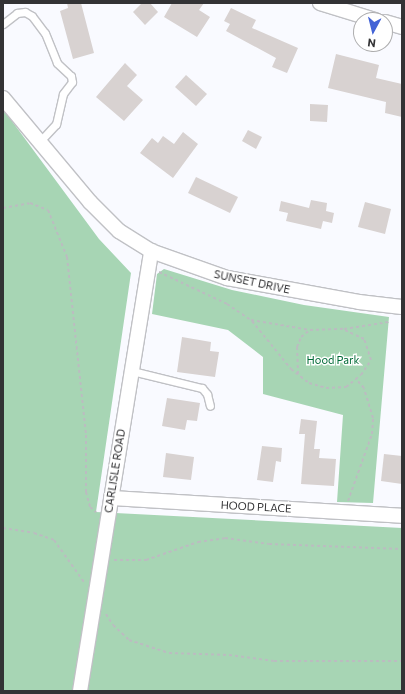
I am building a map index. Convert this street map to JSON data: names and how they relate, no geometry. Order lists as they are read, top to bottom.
{
  "streets": {
    "street": ["SUNSET DRIVE", "CARLISLE ROAD", "HOOD PLACE"]
  },
  "crossings": [
    ["SUNSET DRIVE", "CARLISLE ROAD"],
    ["CARLISLE ROAD", "HOOD PLACE"]
  ],
  "parks": ["Hood Park"],
  "north": "bottom"
}
